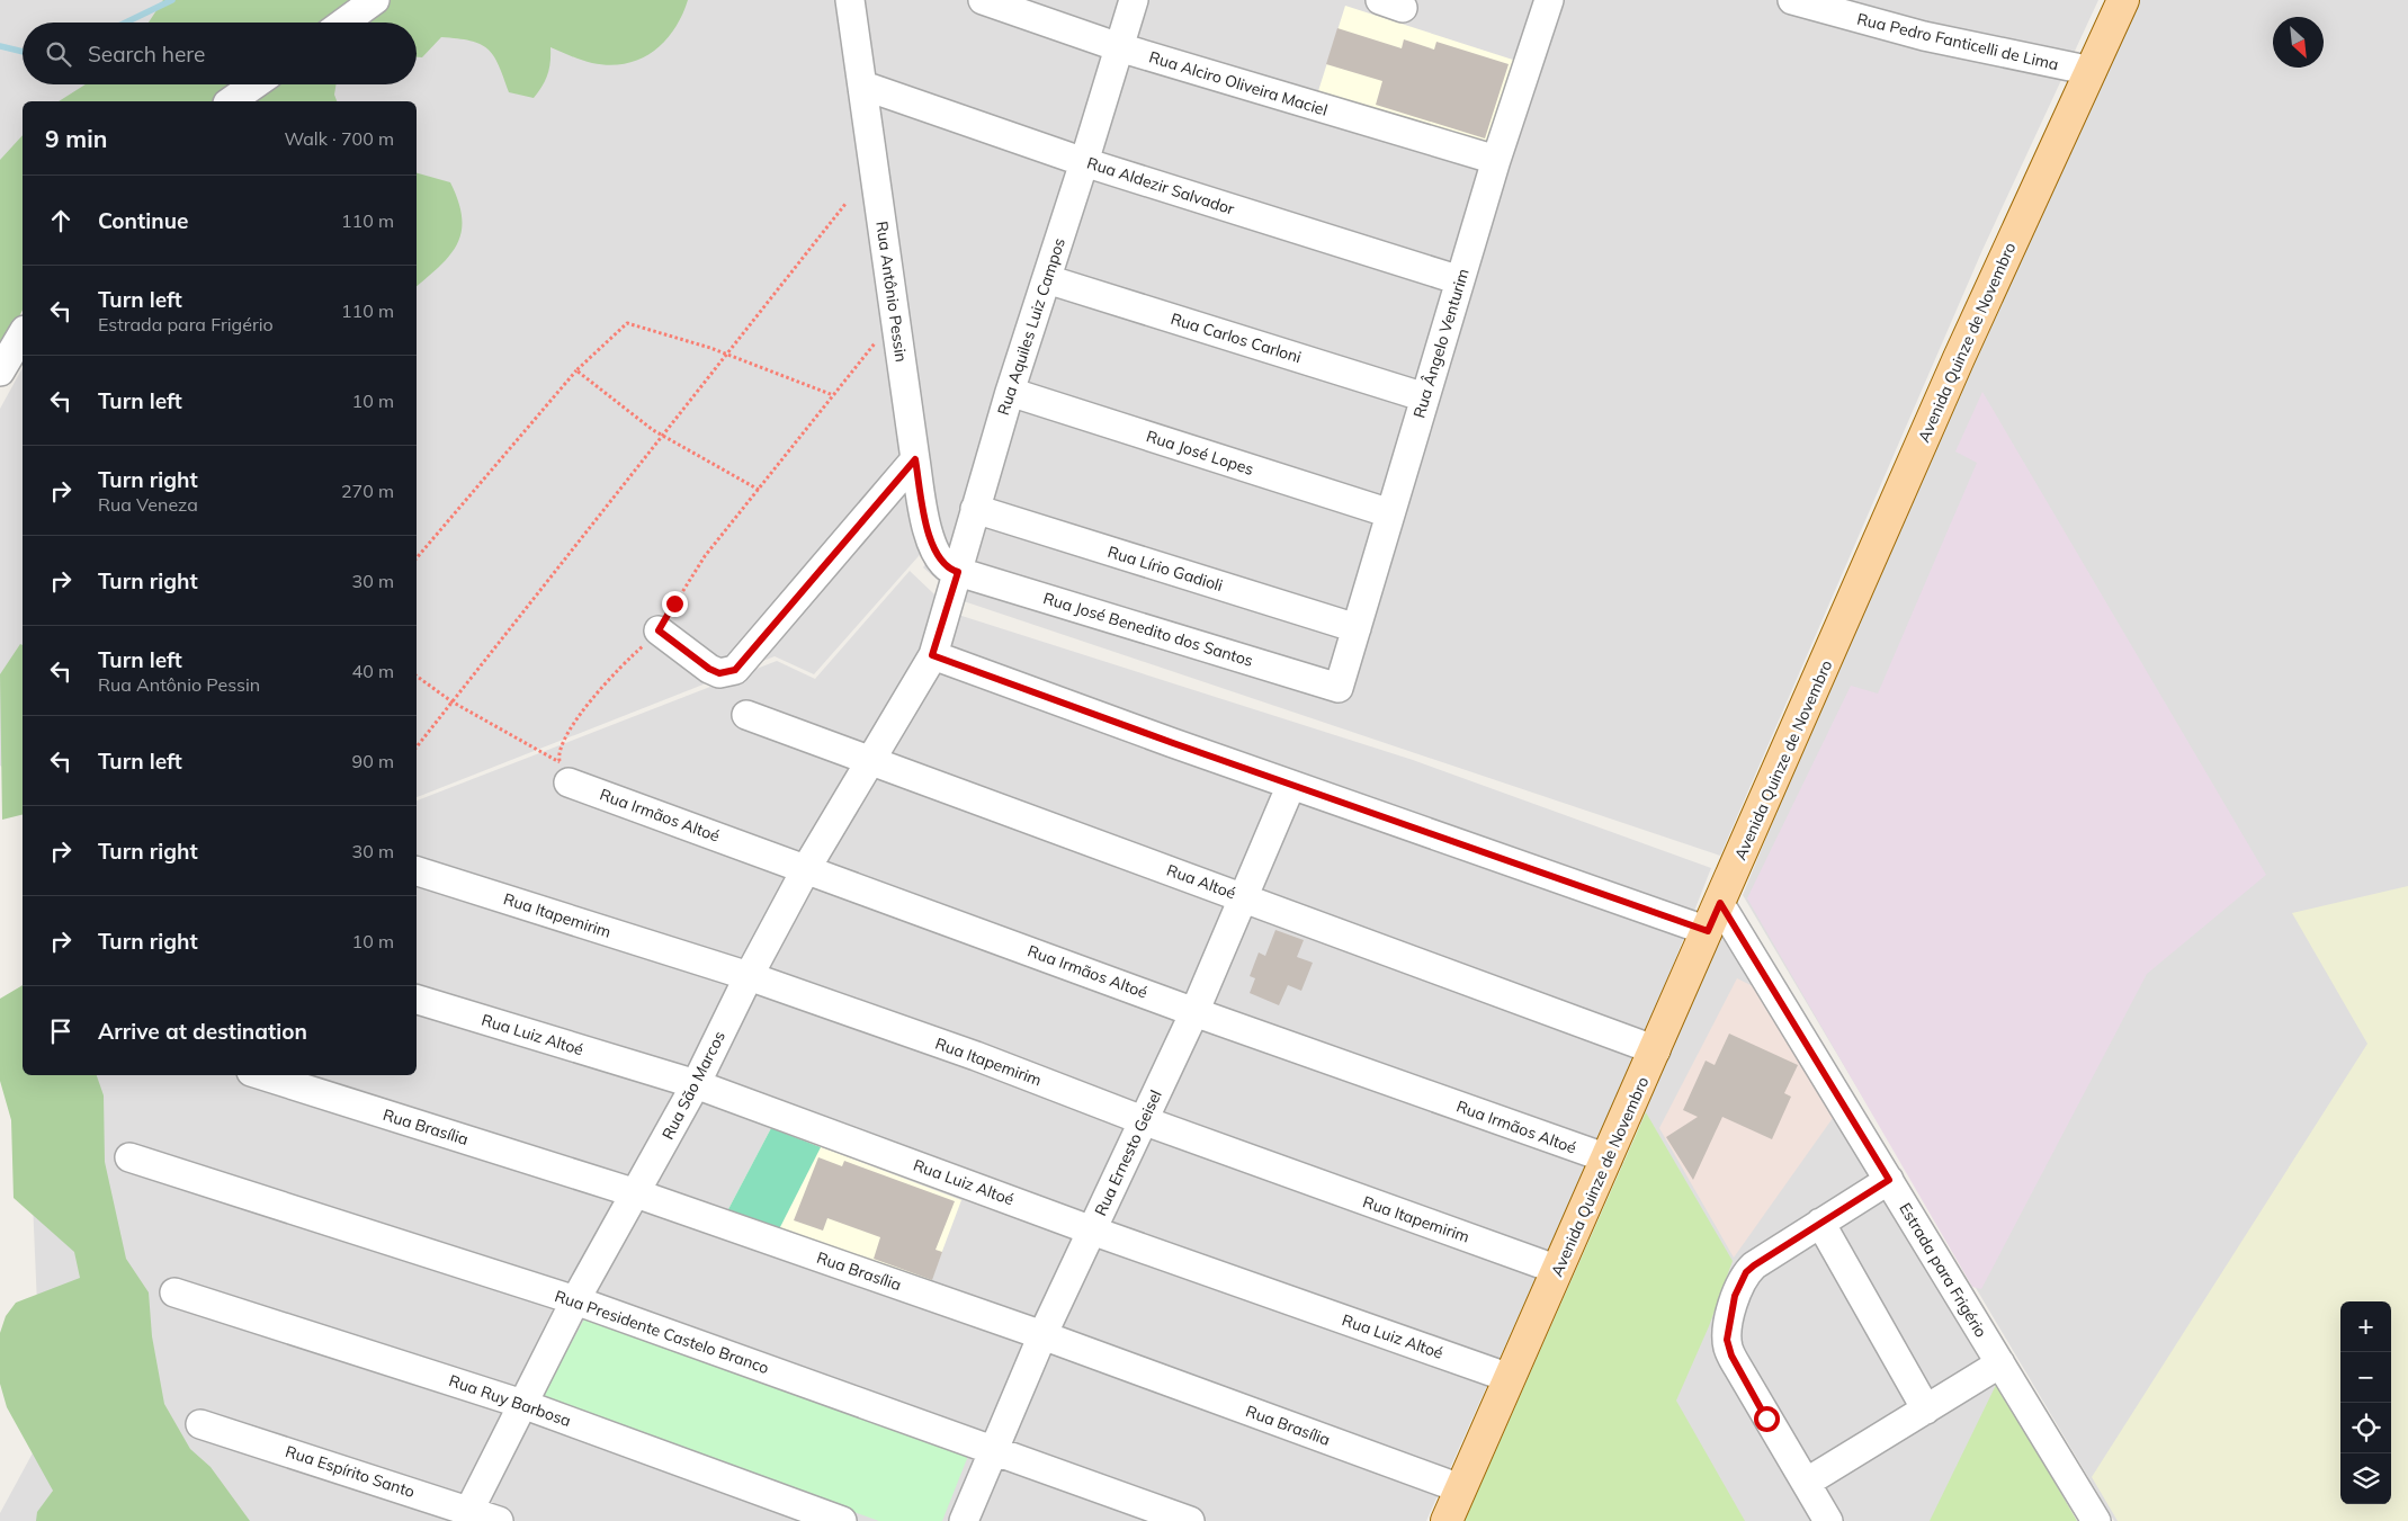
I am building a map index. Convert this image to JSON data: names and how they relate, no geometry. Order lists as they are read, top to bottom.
{
  "streets": {
    "main road": ["Avenida Quinze de Novembro"],
    "street": [
      "Rua Pedro Fanticelli de Lima",
      "Rua Alciro Oliveira Maciel",
      "Rua Aldezir Salvador",
      "Rua Antônio Pessin",
      "Rua Aquiles Luiz Campos",
      "Rua Carlos Carloni",
      "Rua Ângelo Venturim",
      "Rua José Lopes",
      "Rua Lírio Gadioli",
      "Rua José Benedito dos Santos",
      "Rua Irmãos Altoé",
      "Rua Altoé",
      "Rua Itapemirim",
      "Rua Luiz Altoé",
      "Rua São Marcos",
      "Rua Brasília",
      "Rua Ernesto Geisel",
      "Estrada para Frigério",
      "Rua Presidente Castelo Branco",
      "Rua Ruy Barbosa",
      "Rua Espírito Santo"
    ]
  },
  "crossings": [
    ["Rua Pedro Fanticelli de Lima", "Avenida Quinze de Novembro"],
    ["Rua Alciro Oliveira Maciel", "Rua Aquiles Luiz Campos"],
    ["Rua Alciro Oliveira Maciel", "Rua Ângelo Venturim"],
    ["Rua Aldezir Salvador", "Rua Antônio Pessin"],
    ["Rua Aldezir Salvador", "Rua Aquiles Luiz Campos"],
    ["Rua Aldezir Salvador", "Rua Ângelo Venturim"],
    ["Rua Antônio Pessin", "Rua Aquiles Luiz Campos"],
    ["Rua Antônio Pessin", "Rua José Benedito dos Santos"],
    ["Rua Aquiles Luiz Campos", "Rua Carlos Carloni"],
    ["Rua Aquiles Luiz Campos", "Rua José Lopes"],
    ["Rua Aquiles Luiz Campos", "Rua Lírio Gadioli"],
    ["Rua Aquiles Luiz Campos", "Rua José Benedito dos Santos"],
    ["Rua Aquiles Luiz Campos", "Rua São Marcos"],
    ["Rua Carlos Carloni", "Rua Ângelo Venturim"],
    ["Avenida Quinze de Novembro", "Rua Irmãos Altoé"],
    ["Avenida Quinze de Novembro", "Rua Altoé"],
    ["Avenida Quinze de Novembro", "Rua Itapemirim"],
    ["Avenida Quinze de Novembro", "Rua Luiz Altoé"],
    ["Avenida Quinze de Novembro", "Rua Brasília"],
    ["Avenida Quinze de Novembro", "Estrada para Frigério"],
    ["Rua Ângelo Venturim", "Rua José Lopes"],
    ["Rua Ângelo Venturim", "Rua Lírio Gadioli"],
    ["Rua Ângelo Venturim", "Rua José Benedito dos Santos"],
    ["Rua Irmãos Altoé", "Rua São Marcos"],
    ["Rua Irmãos Altoé", "Rua Ernesto Geisel"],
    ["Rua Altoé", "Rua São Marcos"],
    ["Rua Altoé", "Rua Ernesto Geisel"],
    ["Rua Itapemirim", "Rua São Marcos"],
    ["Rua Itapemirim", "Rua Ernesto Geisel"],
    ["Rua Luiz Altoé", "Rua São Marcos"],
    ["Rua Luiz Altoé", "Rua Ernesto Geisel"],
    ["Rua São Marcos", "Rua Brasília"],
    ["Rua São Marcos", "Rua Presidente Castelo Branco"],
    ["Rua São Marcos", "Rua Ruy Barbosa"],
    ["Rua São Marcos", "Rua Espírito Santo"],
    ["Rua Brasília", "Rua Ernesto Geisel"],
    ["Rua Ernesto Geisel", "Rua Presidente Castelo Branco"]
  ],
  "north": "bottom right",
  "page": {
    "search": "Search here",
    "heading": ["9 min", "Walk · 700 m"],
    "list": [
      ["Continue", "110 m"],
      ["Turn left", "Estrada para Frigério", "110 m"],
      ["Turn left", "10 m"],
      ["Turn right", "Rua Veneza", "270 m"],
      ["Turn right", "30 m"],
      ["Turn left", "Rua Antônio Pessin", "40 m"],
      ["Turn left", "90 m"],
      ["Turn right", "30 m"],
      ["Turn right", "10 m"],
      "Arrive at destination"
    ],
    "map_buttons": ["+", "−"]
  }
}
